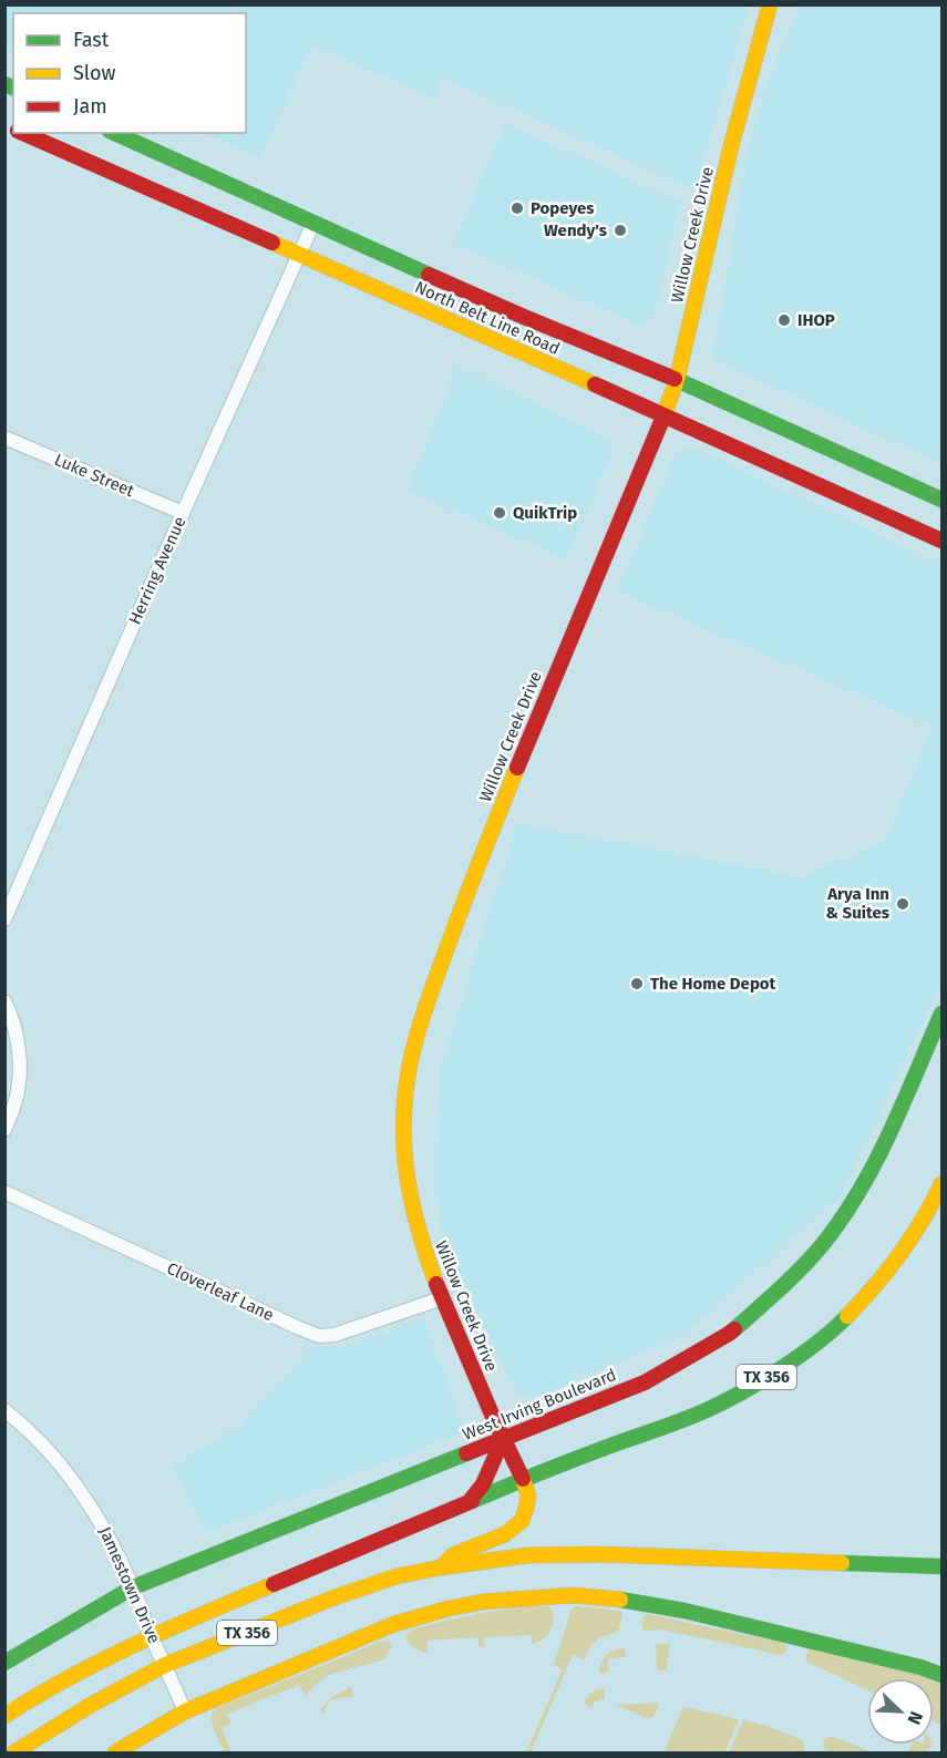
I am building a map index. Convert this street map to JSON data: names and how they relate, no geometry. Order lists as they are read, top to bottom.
{
  "streets": {
    "main road": [
      "Willow Creek Drive",
      "North Belt Line Road",
      "TX 356",
      "West Irving Boulevard"
    ],
    "street": [
      "Luke Street",
      "Herring Avenue",
      "Cloverleaf Lane",
      "Jamestown Drive"
    ]
  },
  "crossings": [
    ["Willow Creek Drive", "North Belt Line Road"],
    ["Willow Creek Drive", "Cloverleaf Lane"],
    ["Willow Creek Drive", "TX 356"],
    ["Willow Creek Drive", "West Irving Boulevard"],
    ["North Belt Line Road", "Herring Avenue"],
    ["Luke Street", "Herring Avenue"],
    ["TX 356", "Jamestown Drive"],
    ["West Irving Boulevard", "Jamestown Drive"]
  ],
  "places": [
    "Popeyes",
    "Wendy's",
    "IHOP",
    "QuikTrip",
    "Arya Inn & Suites",
    "The Home Depot"
  ],
  "legend": ["Fast", "Slow", "Jam"],
  "north": "bottom right"
}
